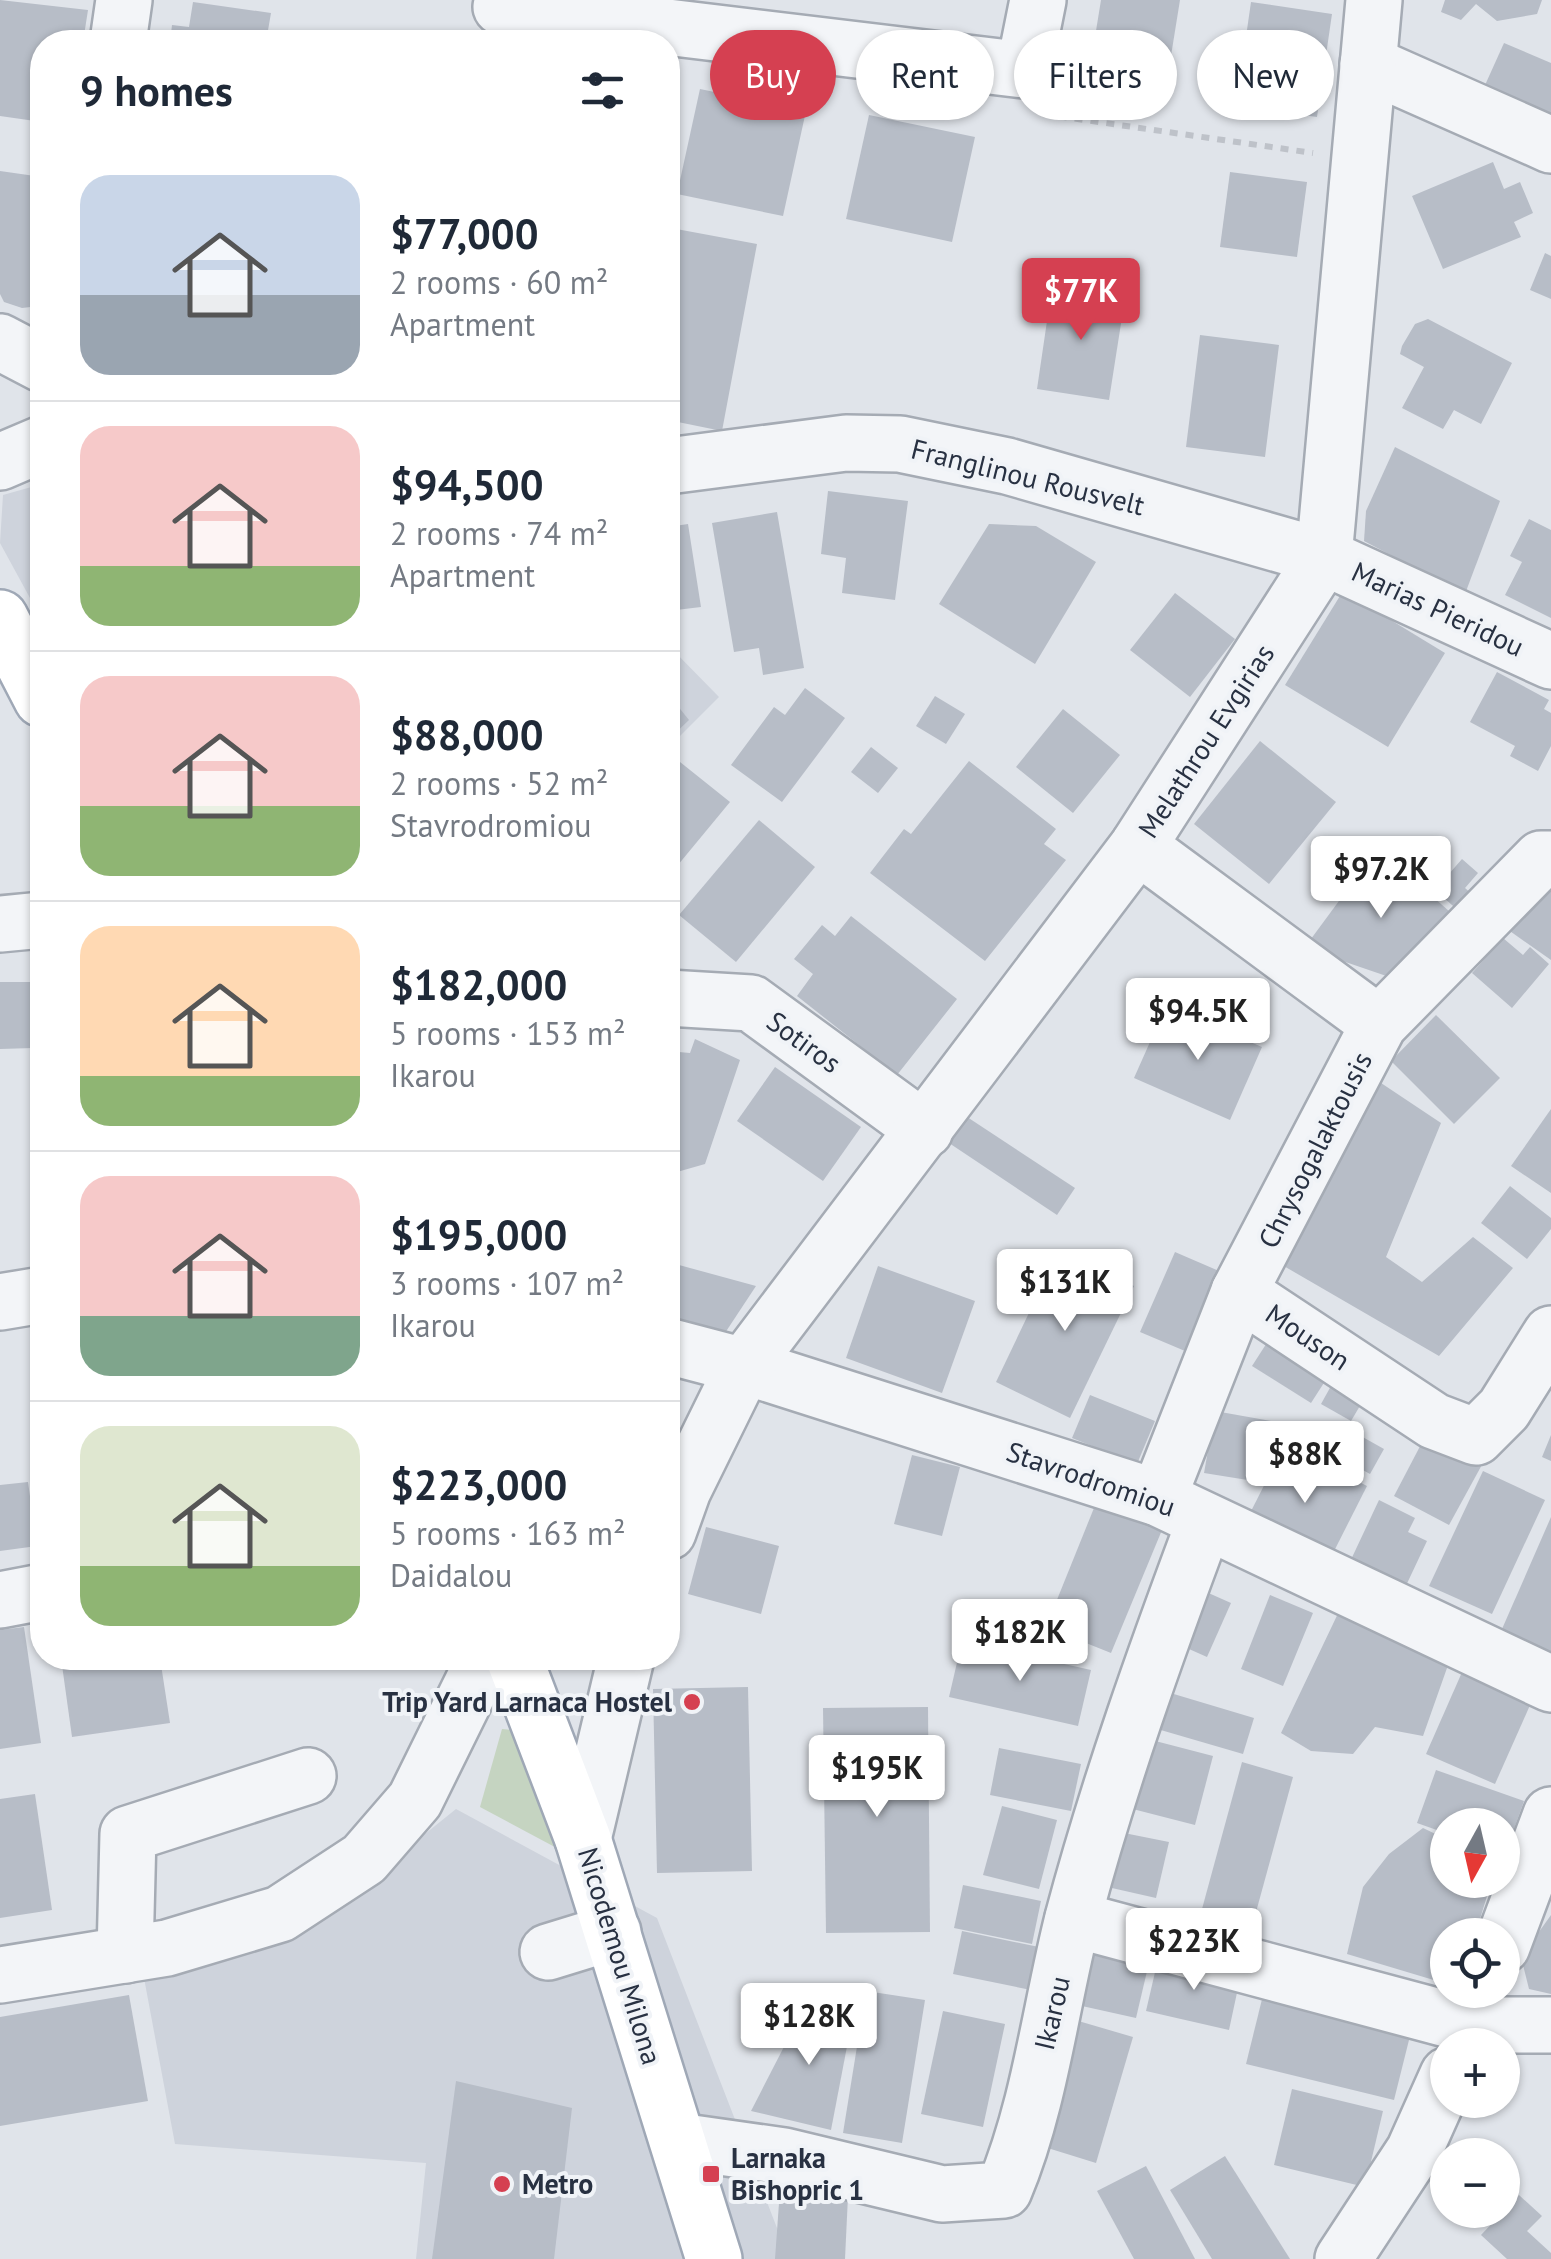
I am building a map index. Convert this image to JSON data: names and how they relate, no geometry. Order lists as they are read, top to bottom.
{
  "streets": {
    "main road": ["Nicodemou Milona"],
    "street": [
      "Franglinou Rousvelt",
      "Marias Pieridou",
      "Melathrou Evgirias",
      "Sotiros",
      "Chrysogalaktousis",
      "Mouson",
      "Stavrodromiou",
      "Ikarou"
    ]
  },
  "crossings": [
    ["Franglinou Rousvelt", "Marias Pieridou"],
    ["Franglinou Rousvelt", "Melathrou Evgirias"],
    ["Marias Pieridou", "Melathrou Evgirias"],
    ["Melathrou Evgirias", "Sotiros"],
    ["Melathrou Evgirias", "Stavrodromiou"],
    ["Chrysogalaktousis", "Mouson"],
    ["Chrysogalaktousis", "Stavrodromiou"],
    ["Chrysogalaktousis", "Ikarou"],
    ["Stavrodromiou", "Ikarou"],
    ["Nicodemou Milona", "Ikarou"]
  ],
  "places": {
    "other": ["Trip Yard Larnaca Hostel", "Metro"],
    "transit": ["Larnaka Bishopric 1"]
  },
  "north": "bottom",
  "page": {
    "chip": [
      "Buy",
      "Rent",
      "Filters",
      "New"
    ],
    "heading": "9 homes",
    "list": [
      {
        "name": "$77,000",
        "note": "2 rooms · 60 m² · Apartment"
      },
      {
        "name": "$94,500",
        "note": "2 rooms · 74 m² · Apartment"
      },
      {
        "name": "$88,000",
        "note": "2 rooms · 52 m² · Stavrodromiou"
      },
      {
        "name": "$182,000",
        "note": "5 rooms · 153 m² · Ikarou"
      },
      {
        "name": "$195,000",
        "note": "3 rooms · 107 m² · Ikarou"
      },
      {
        "name": "$223,000",
        "note": "5 rooms · 163 m² · Daidalou"
      }
    ],
    "price": [
      "$77K",
      "$97.2K",
      "$94.5K",
      "$131K",
      "$88K",
      "$182K",
      "$195K",
      "$223K",
      "$128K"
    ],
    "map_buttons": ["+", "−"]
  }
}
